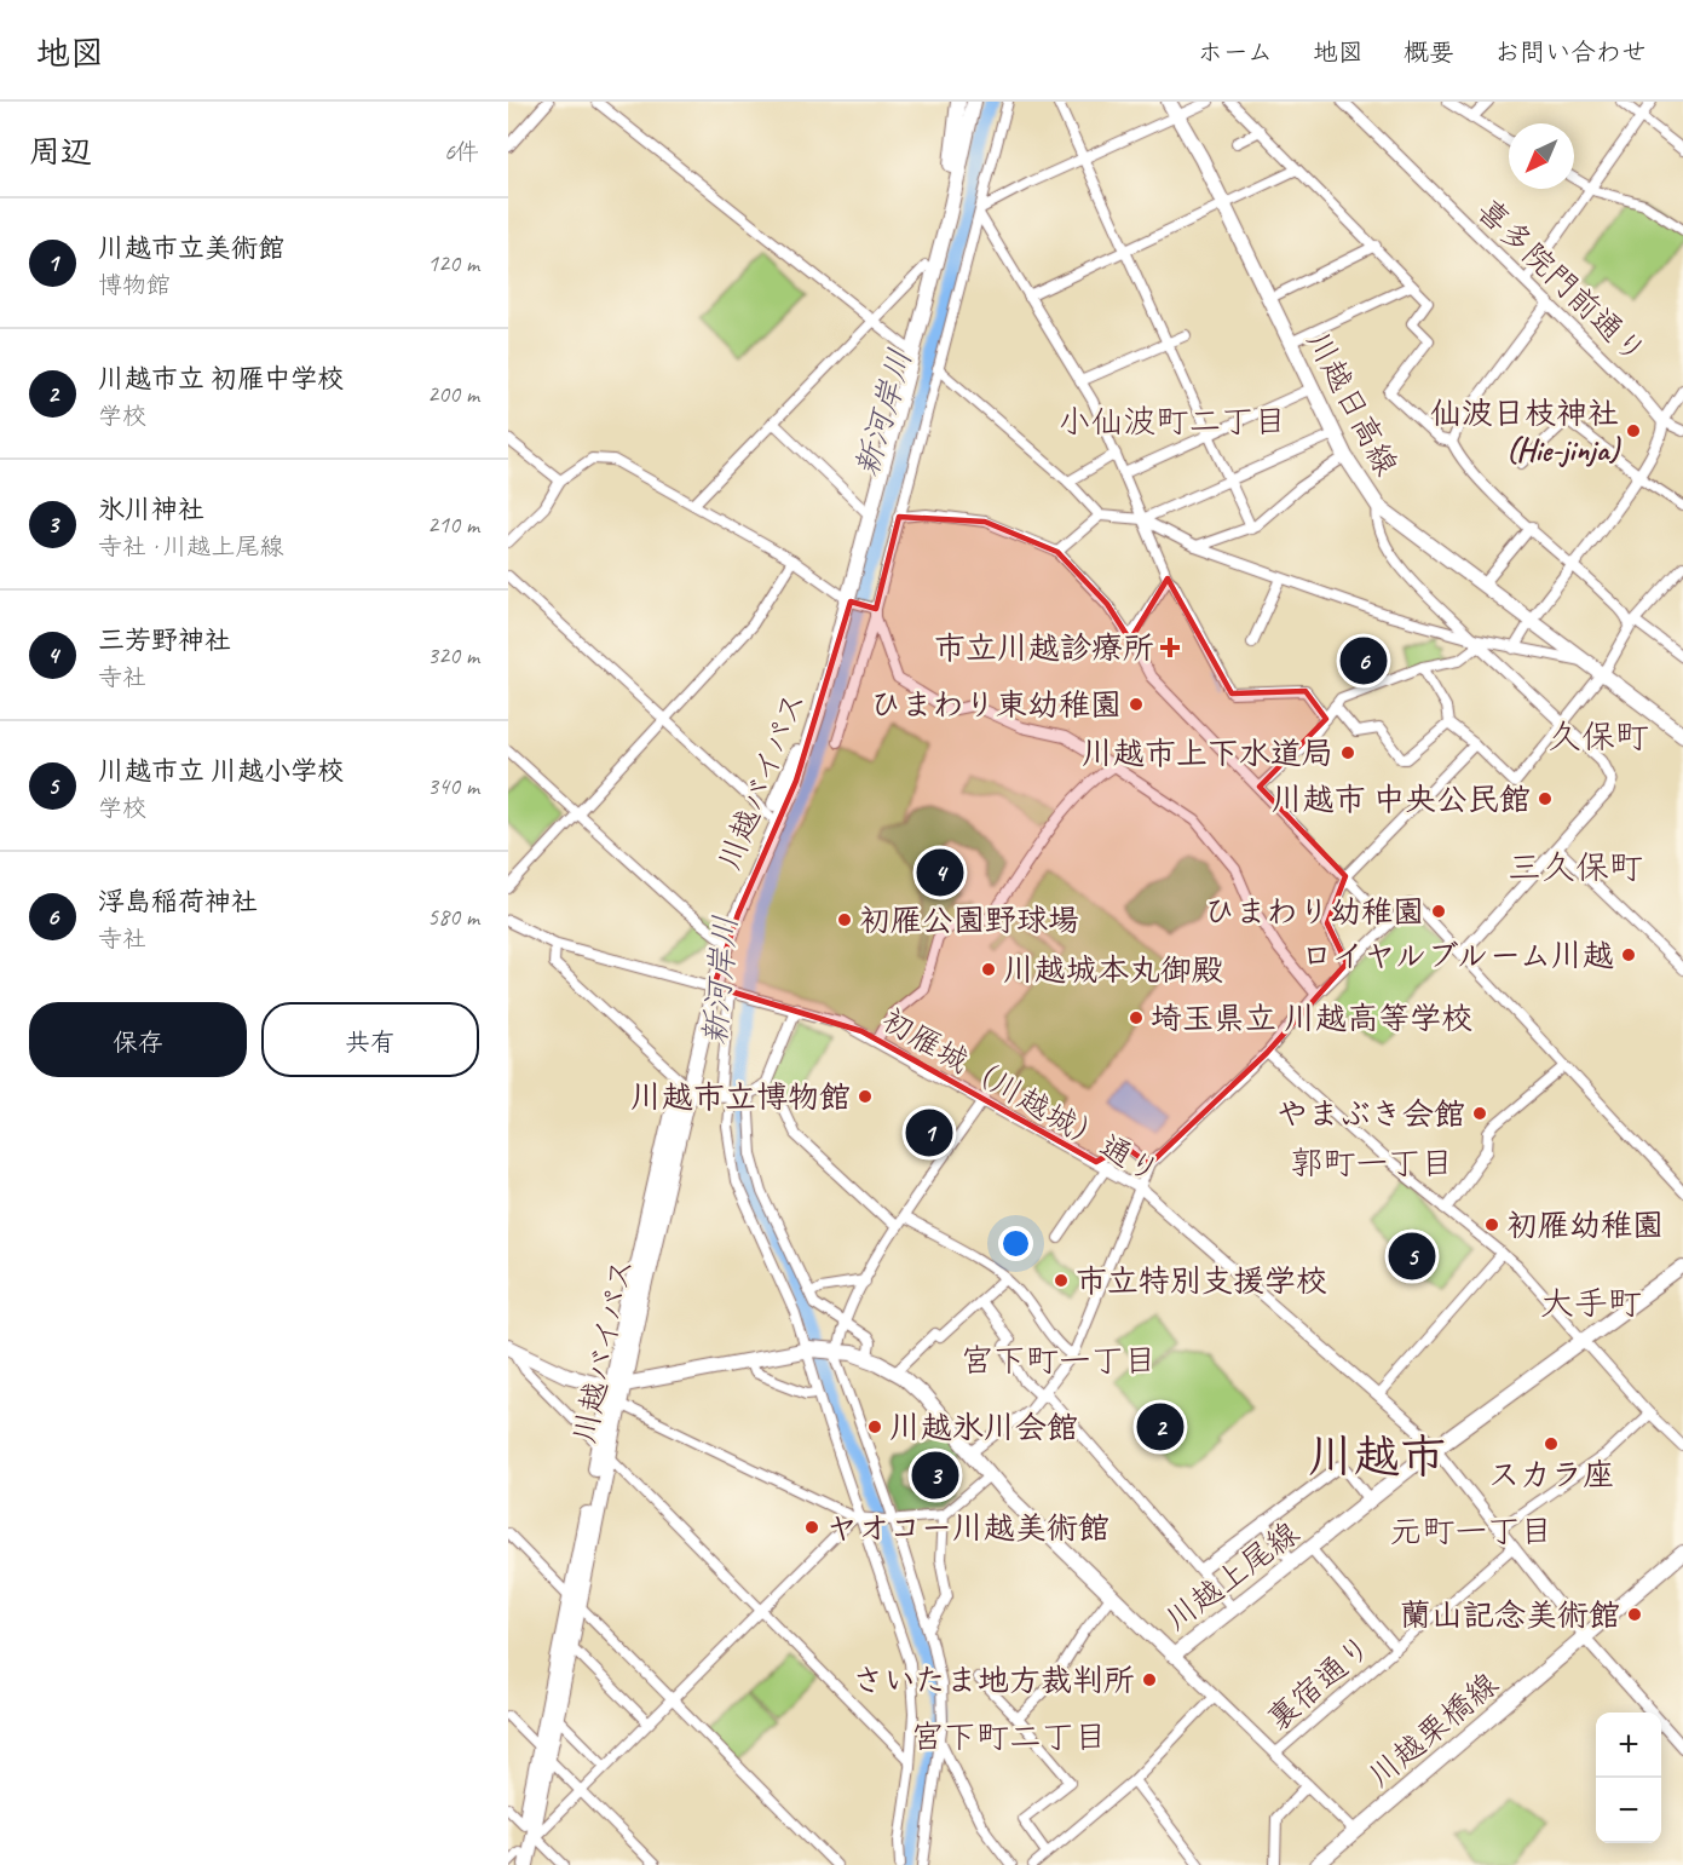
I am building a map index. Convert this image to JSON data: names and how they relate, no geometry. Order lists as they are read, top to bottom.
{
  "streets": {
    "main road": [
      "川越日高線",
      "川越バイパス",
      "川越上尾線",
      "川越栗橋線"
    ],
    "street": ["喜多院門前通り", "初雁城（川越城）通り", "裏宿通り"]
  },
  "crossings": [
    ["川越バイパス", "初雁城（川越城）通り"],
    ["川越バイパス", "川越上尾線"],
    ["初雁城（川越城）通り", "川越上尾線"],
    ["初雁城（川越城）通り", "裏宿通り"],
    ["初雁城（川越城）通り", "川越栗橋線"],
    ["川越上尾線", "裏宿通り"]
  ],
  "districts": [
    "小仙波町二丁目",
    "久保町",
    "三久保町",
    "郭町一丁目",
    "大手町",
    "宮下町一丁目",
    "川越市",
    "元町一丁目",
    "宮下町二丁目"
  ],
  "water": ["新河岸川"],
  "places": {
    "other": [
      "仙波日枝神社 (Hie-jinja)",
      "ひまわり東幼稚園",
      "川越市上下水道局",
      "川越市 中央公民館",
      "ひまわり幼稚園",
      "初雁公園野球場",
      "ロイヤルブルーム川越",
      "川越城本丸御殿",
      "埼玉県立 川越高等学校",
      "川越市立博物館",
      "やまぶき会館",
      "初雁幼稚園",
      "市立特別支援学校",
      "川越氷川会館",
      "スカラ座",
      "ヤオコー川越美術館",
      "蘭山記念美術館",
      "さいたま地方裁判所"
    ],
    "health": ["市立川越診療所"]
  },
  "north": "bottom left",
  "page": {
    "header": "地図",
    "nav": [
      "ホーム",
      "地図",
      "概要",
      "お問い合わせ"
    ],
    "heading": ["周辺", "6件"],
    "list": [
      {
        "mark": "1",
        "name": "川越市立美術館",
        "note": "博物館",
        "value": "120 m"
      },
      {
        "mark": "2",
        "name": "川越市立 初雁中学校",
        "note": "学校",
        "value": "200 m"
      },
      {
        "mark": "3",
        "name": "氷川神社",
        "note": "寺社 · 川越上尾線",
        "value": "210 m"
      },
      {
        "mark": "4",
        "name": "三芳野神社",
        "note": "寺社",
        "value": "320 m"
      },
      {
        "mark": "5",
        "name": "川越市立 川越小学校",
        "note": "学校",
        "value": "340 m"
      },
      {
        "mark": "6",
        "name": "浮島稲荷神社",
        "note": "寺社",
        "value": "580 m"
      }
    ],
    "pins": [
      "6",
      "4",
      "1",
      "5",
      "2",
      "3"
    ],
    "buttons": ["保存", "共有"],
    "map_buttons": ["+", "−"]
  }
}
